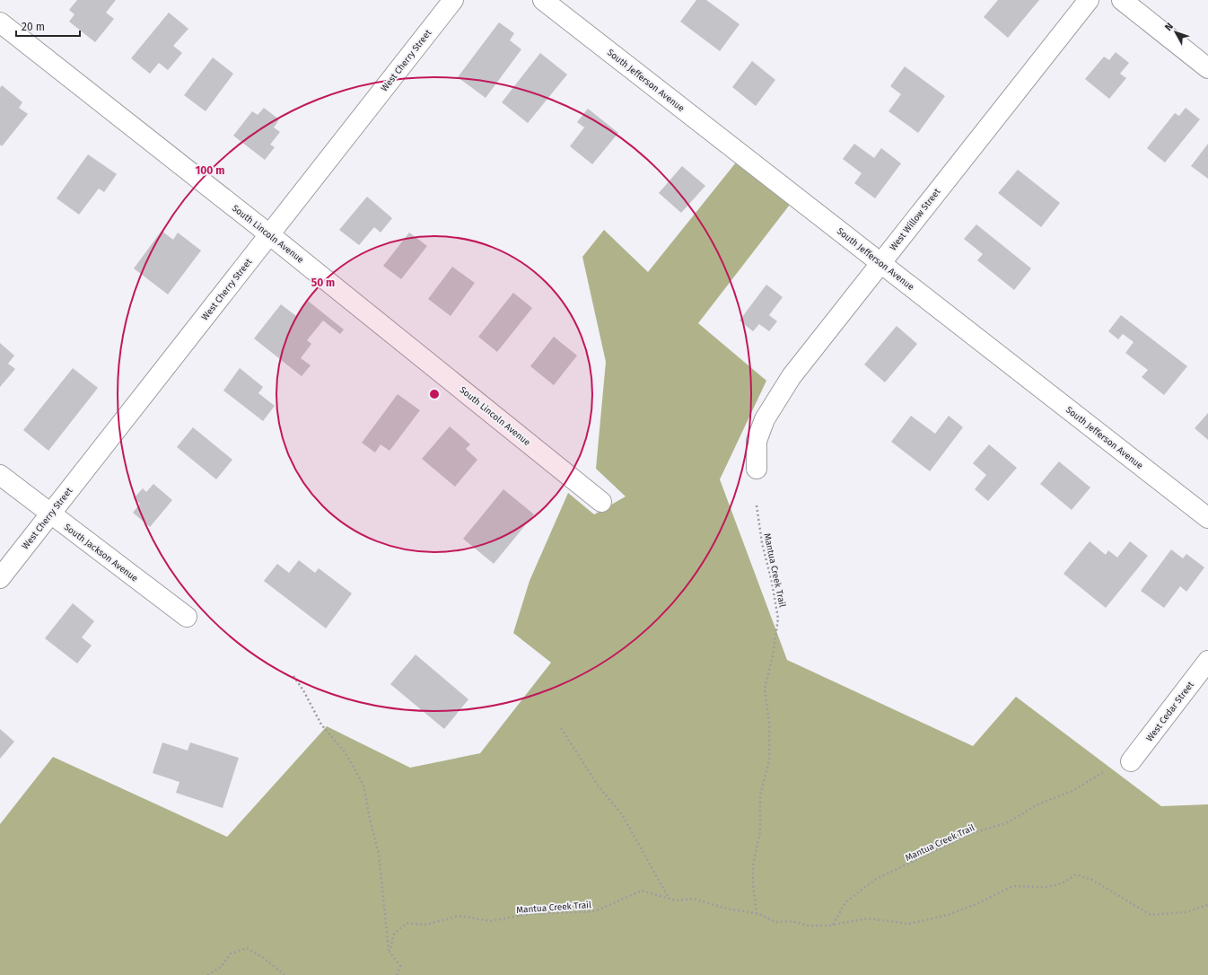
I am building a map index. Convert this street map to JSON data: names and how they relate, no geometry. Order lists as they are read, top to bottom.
{
  "streets": {
    "street": [
      "West Cherry Street",
      "South Jefferson Avenue",
      "West Willow Street",
      "South Lincoln Avenue",
      "South Jackson Avenue",
      "West Cedar Street"
    ],
    "path": ["Mantua Creek Trail"]
  },
  "crossings": [
    ["West Cherry Street", "South Lincoln Avenue"],
    ["West Cherry Street", "South Jackson Avenue"],
    ["South Jefferson Avenue", "West Willow Street"]
  ],
  "scale_bar": "20 m",
  "north": "top left",
  "rings": ["100 m", "50 m"]
}
